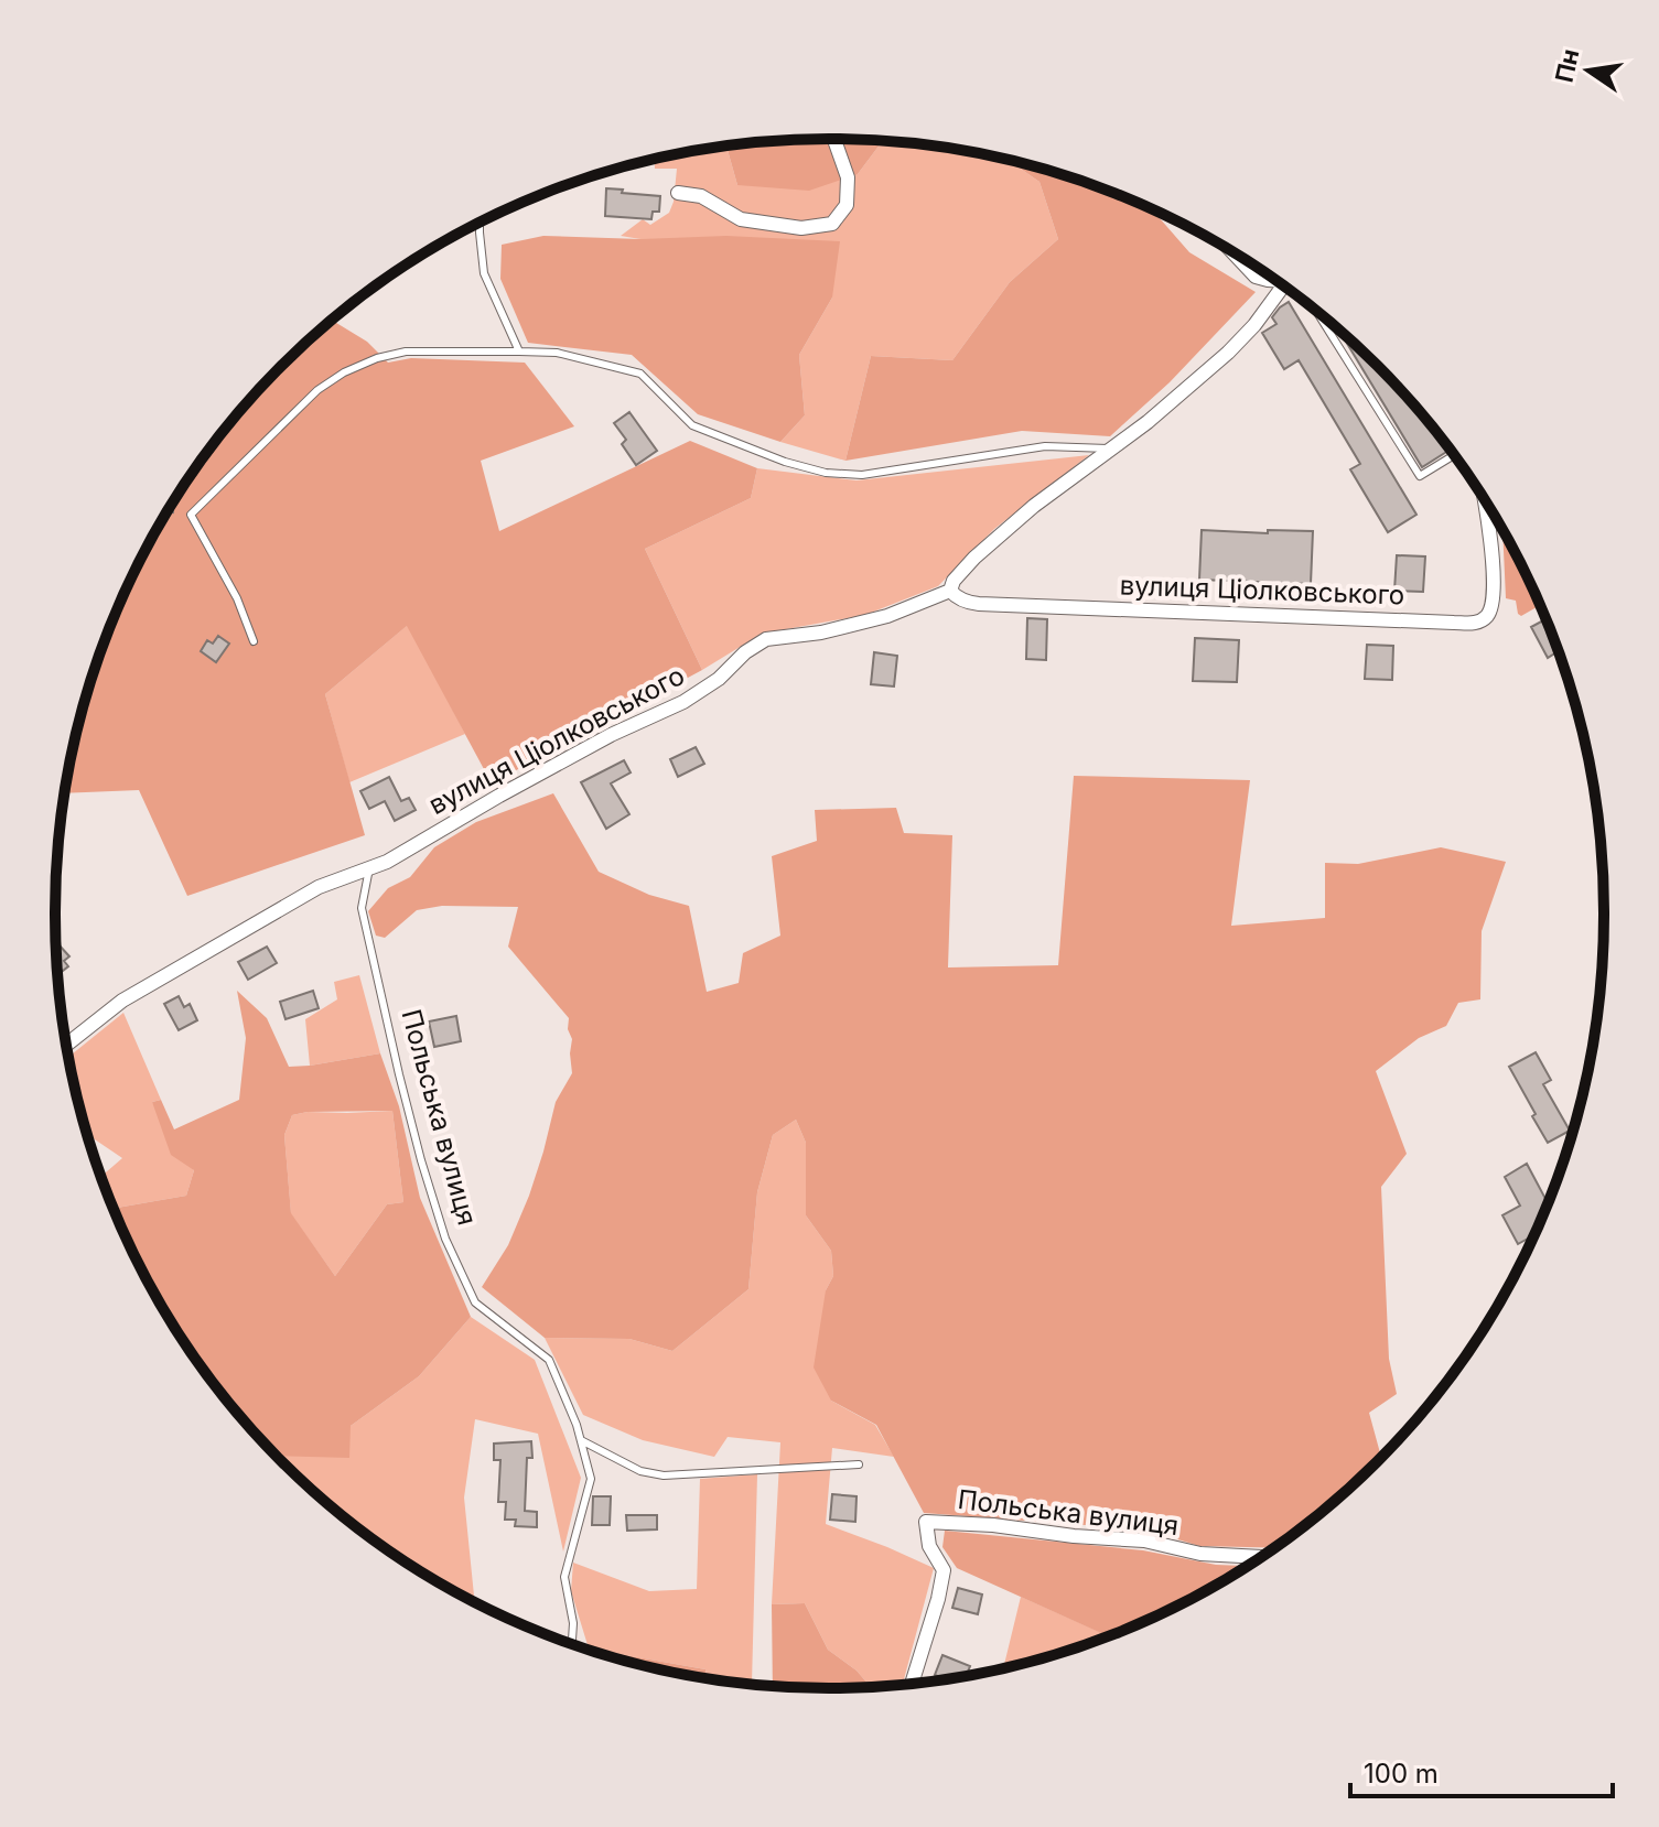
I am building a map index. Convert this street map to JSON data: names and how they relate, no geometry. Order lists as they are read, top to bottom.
{
  "streets": {
    "street": ["вулиця Ціолковського", "Польська вулиця"]
  },
  "crossings": [
    ["вулиця Ціолковського", "Польська вулиця"]
  ],
  "scale_bar": "100 m",
  "north": "left"
}
